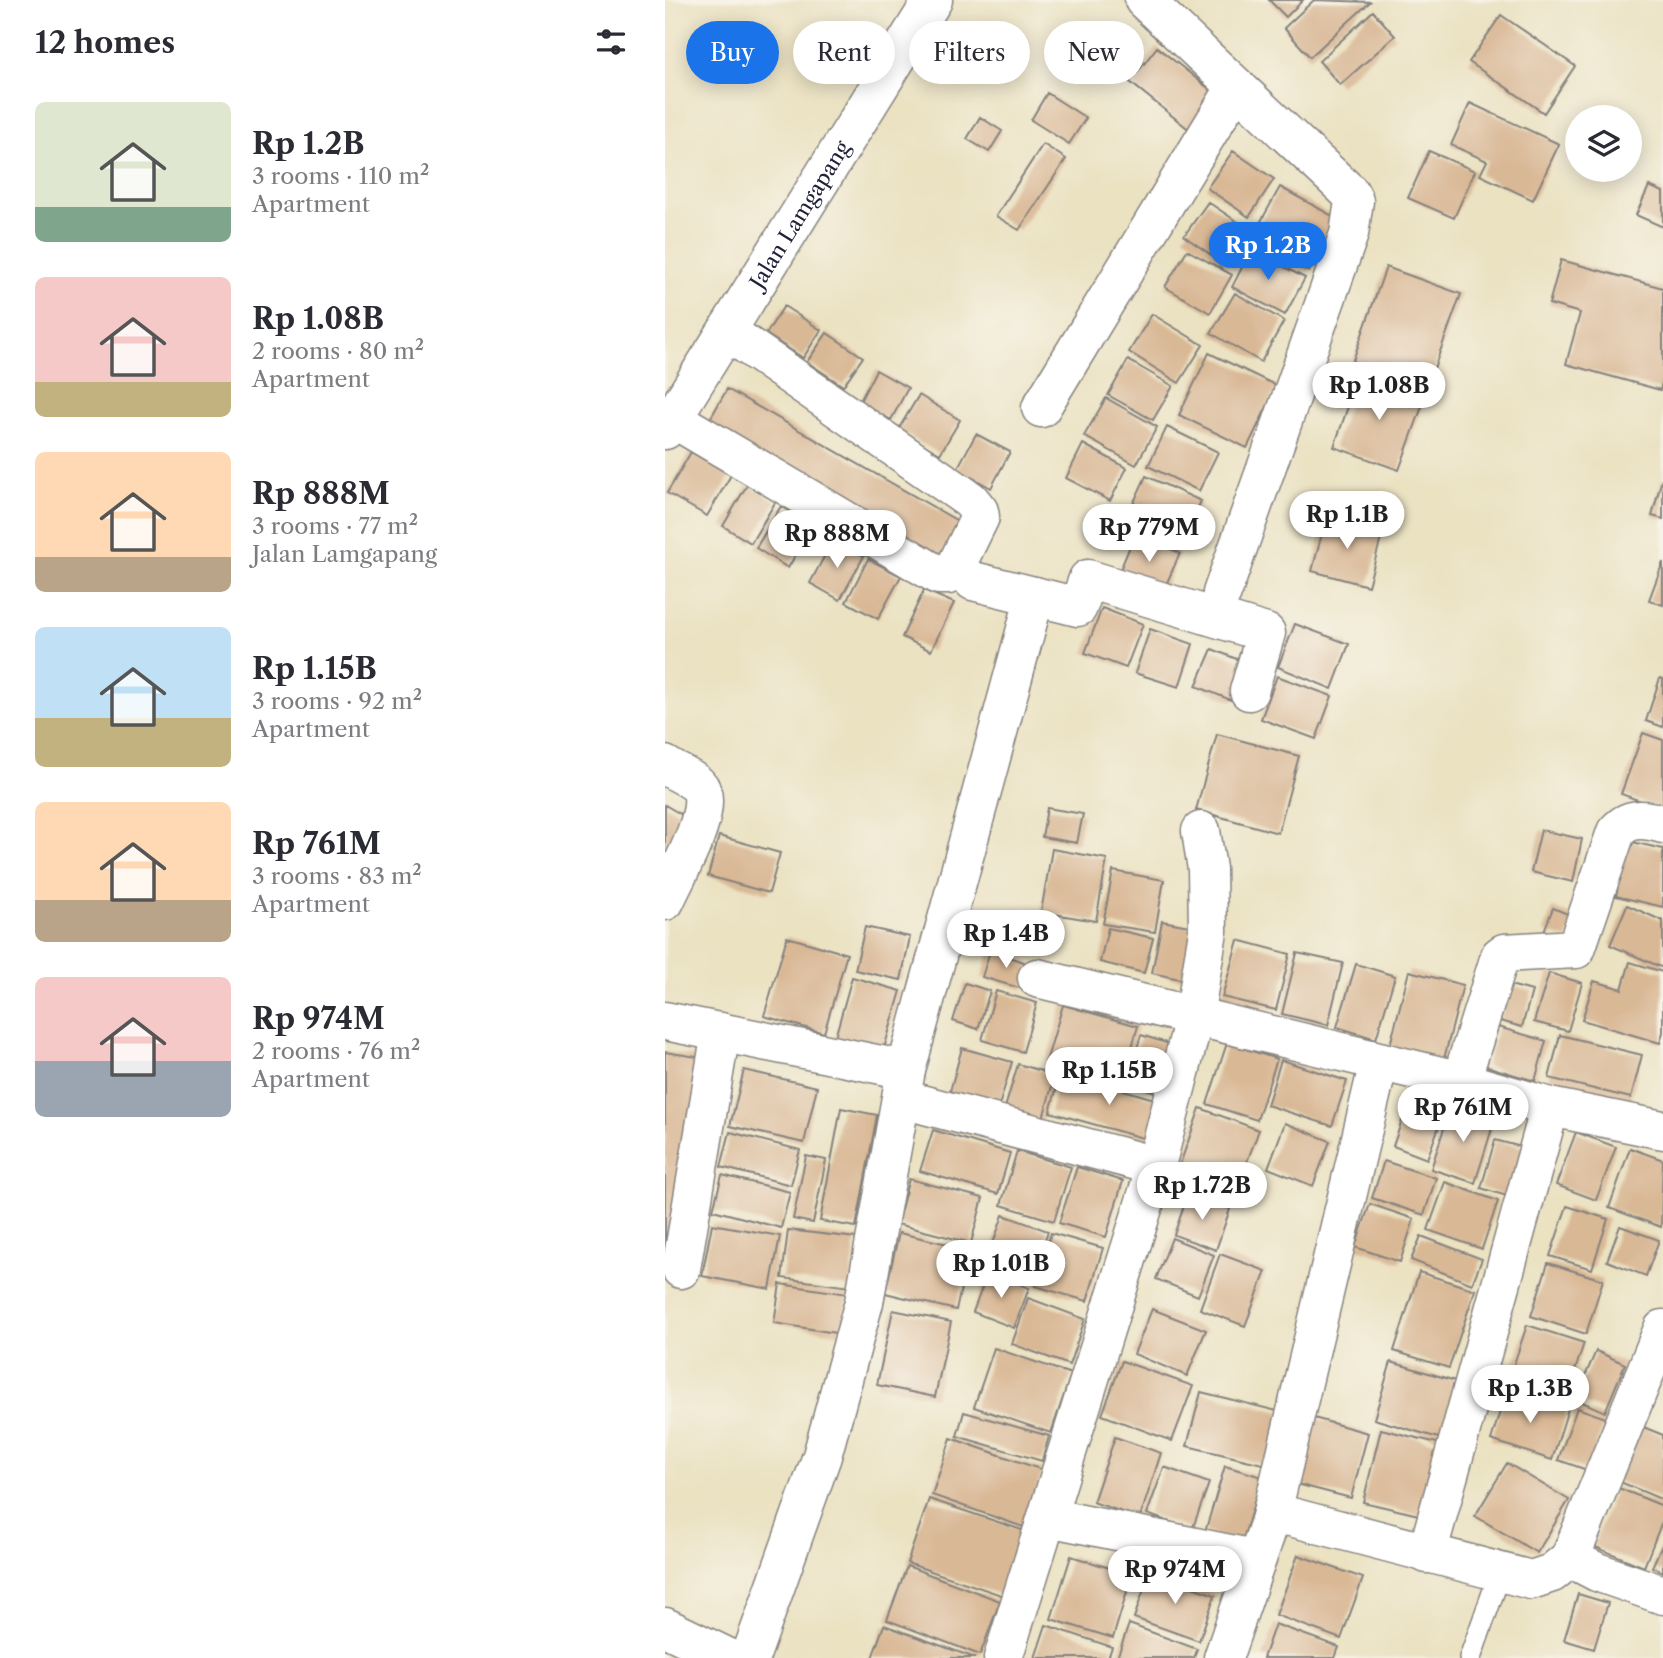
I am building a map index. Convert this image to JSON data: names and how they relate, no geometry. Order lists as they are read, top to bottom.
{
  "streets": {
    "street": ["Jalan Lamgapang"]
  },
  "page": {
    "heading": "12 homes",
    "chip": [
      "Buy",
      "Rent",
      "Filters",
      "New"
    ],
    "list": [
      {
        "name": "Rp 1.2B",
        "note": "3 rooms · 110 m² · Apartment"
      },
      {
        "name": "Rp 1.08B",
        "note": "2 rooms · 80 m² · Apartment"
      },
      {
        "name": "Rp 888M",
        "note": "3 rooms · 77 m² · Jalan Lamgapang"
      },
      {
        "name": "Rp 1.15B",
        "note": "3 rooms · 92 m² · Apartment"
      },
      {
        "name": "Rp 761M",
        "note": "3 rooms · 83 m² · Apartment"
      },
      {
        "name": "Rp 974M",
        "note": "2 rooms · 76 m² · Apartment"
      }
    ],
    "price": [
      "Rp 1.2B",
      "Rp 1.08B",
      "Rp 1.1B",
      "Rp 779M",
      "Rp 888M",
      "Rp 1.4B",
      "Rp 1.15B",
      "Rp 761M",
      "Rp 1.72B",
      "Rp 1.01B",
      "Rp 1.3B",
      "Rp 974M"
    ]
  }
}
